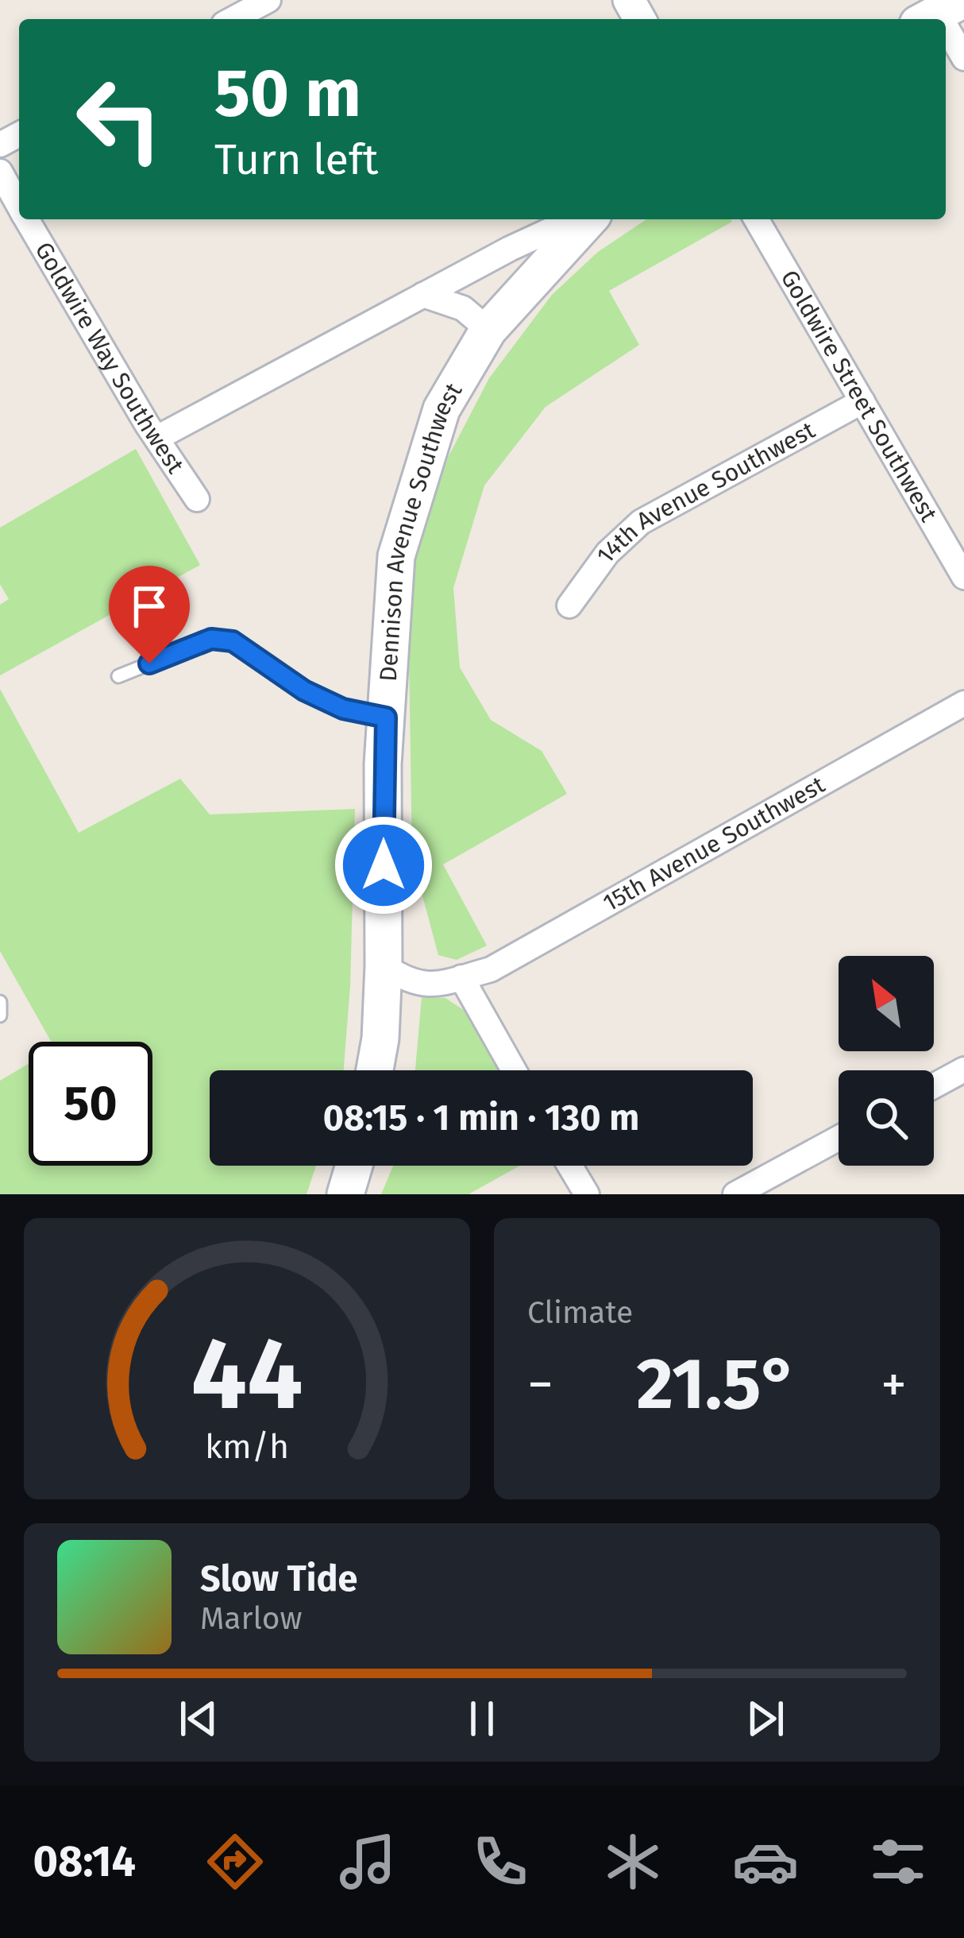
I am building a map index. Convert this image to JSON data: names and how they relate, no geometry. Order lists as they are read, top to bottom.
{
  "streets": {
    "main road": ["Dennison Avenue Southwest"],
    "street": [
      "Goldwire Way Southwest",
      "Goldwire Street Southwest",
      "14th Avenue Southwest",
      "15th Avenue Southwest"
    ]
  },
  "crossings": [
    ["Goldwire Street Southwest", "14th Avenue Southwest"],
    ["Dennison Avenue Southwest", "15th Avenue Southwest"]
  ],
  "north": "top left",
  "page": {
    "turn": ["50 m", "Turn left"],
    "limit": "50",
    "trip": "08:15 · 1 min · 130 m",
    "tile": "Climate",
    "heat": ["−", "21.5°", "+"],
    "song": ["Slow Tide", "Marlow"],
    "tabs": "08:14",
    "gauge": ["44", "km/h"]
  }
}
